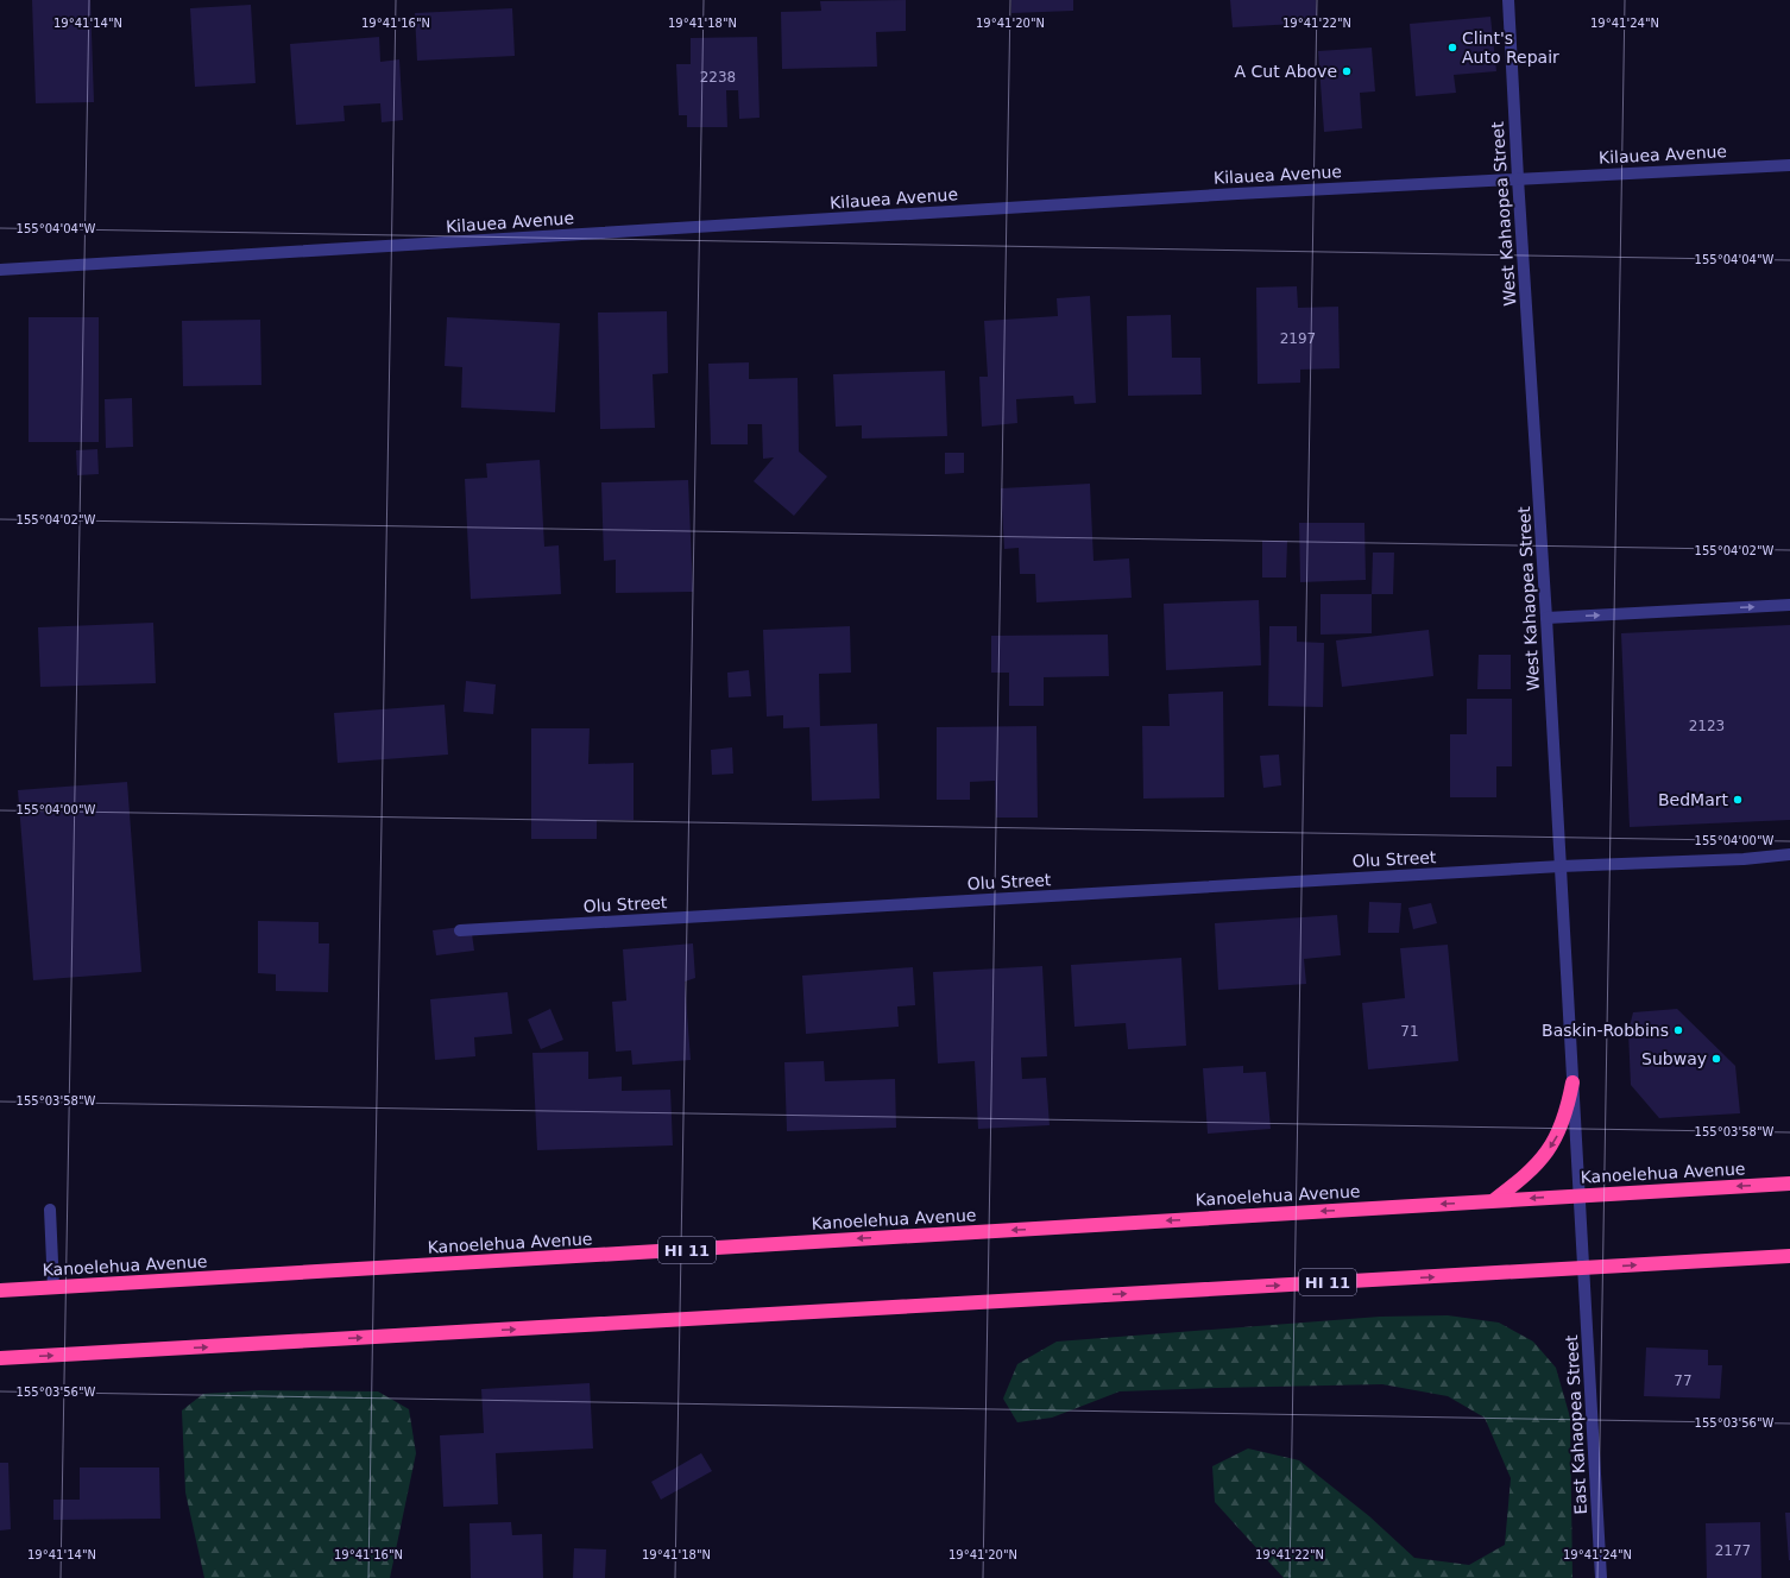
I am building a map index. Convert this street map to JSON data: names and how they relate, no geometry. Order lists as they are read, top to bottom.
{
  "streets": {
    "highway": ["Kanoelehua Avenue", "HI 11"],
    "street": [
      "Kilauea Avenue",
      "West Kahaopea Street",
      "Olu Street",
      "East Kahaopea Street"
    ]
  },
  "crossings": [
    ["Kilauea Avenue", "West Kahaopea Street"],
    ["West Kahaopea Street", "Olu Street"],
    ["West Kahaopea Street", "Kanoelehua Avenue"],
    ["West Kahaopea Street", "East Kahaopea Street"],
    ["Kanoelehua Avenue", "East Kahaopea Street"],
    ["HI 11", "East Kahaopea Street"]
  ],
  "places": [
    "Clint's Auto Repair",
    "A Cut Above",
    "BedMart",
    "Baskin-Robbins",
    "Subway"
  ],
  "house_numbers": [
    "2238",
    "2197",
    "2123",
    "71",
    "77",
    "2177"
  ],
  "coordinates": [
    "19°41'14\"N",
    "19°41'16\"N",
    "19°41'18\"N",
    "19°41'20\"N",
    "19°41'22\"N",
    "19°41'24\"N",
    "155°04'04\"W",
    "155°04'02\"W",
    "155°04'00\"W",
    "155°03'58\"W",
    "155°03'56\"W"
  ]
}
